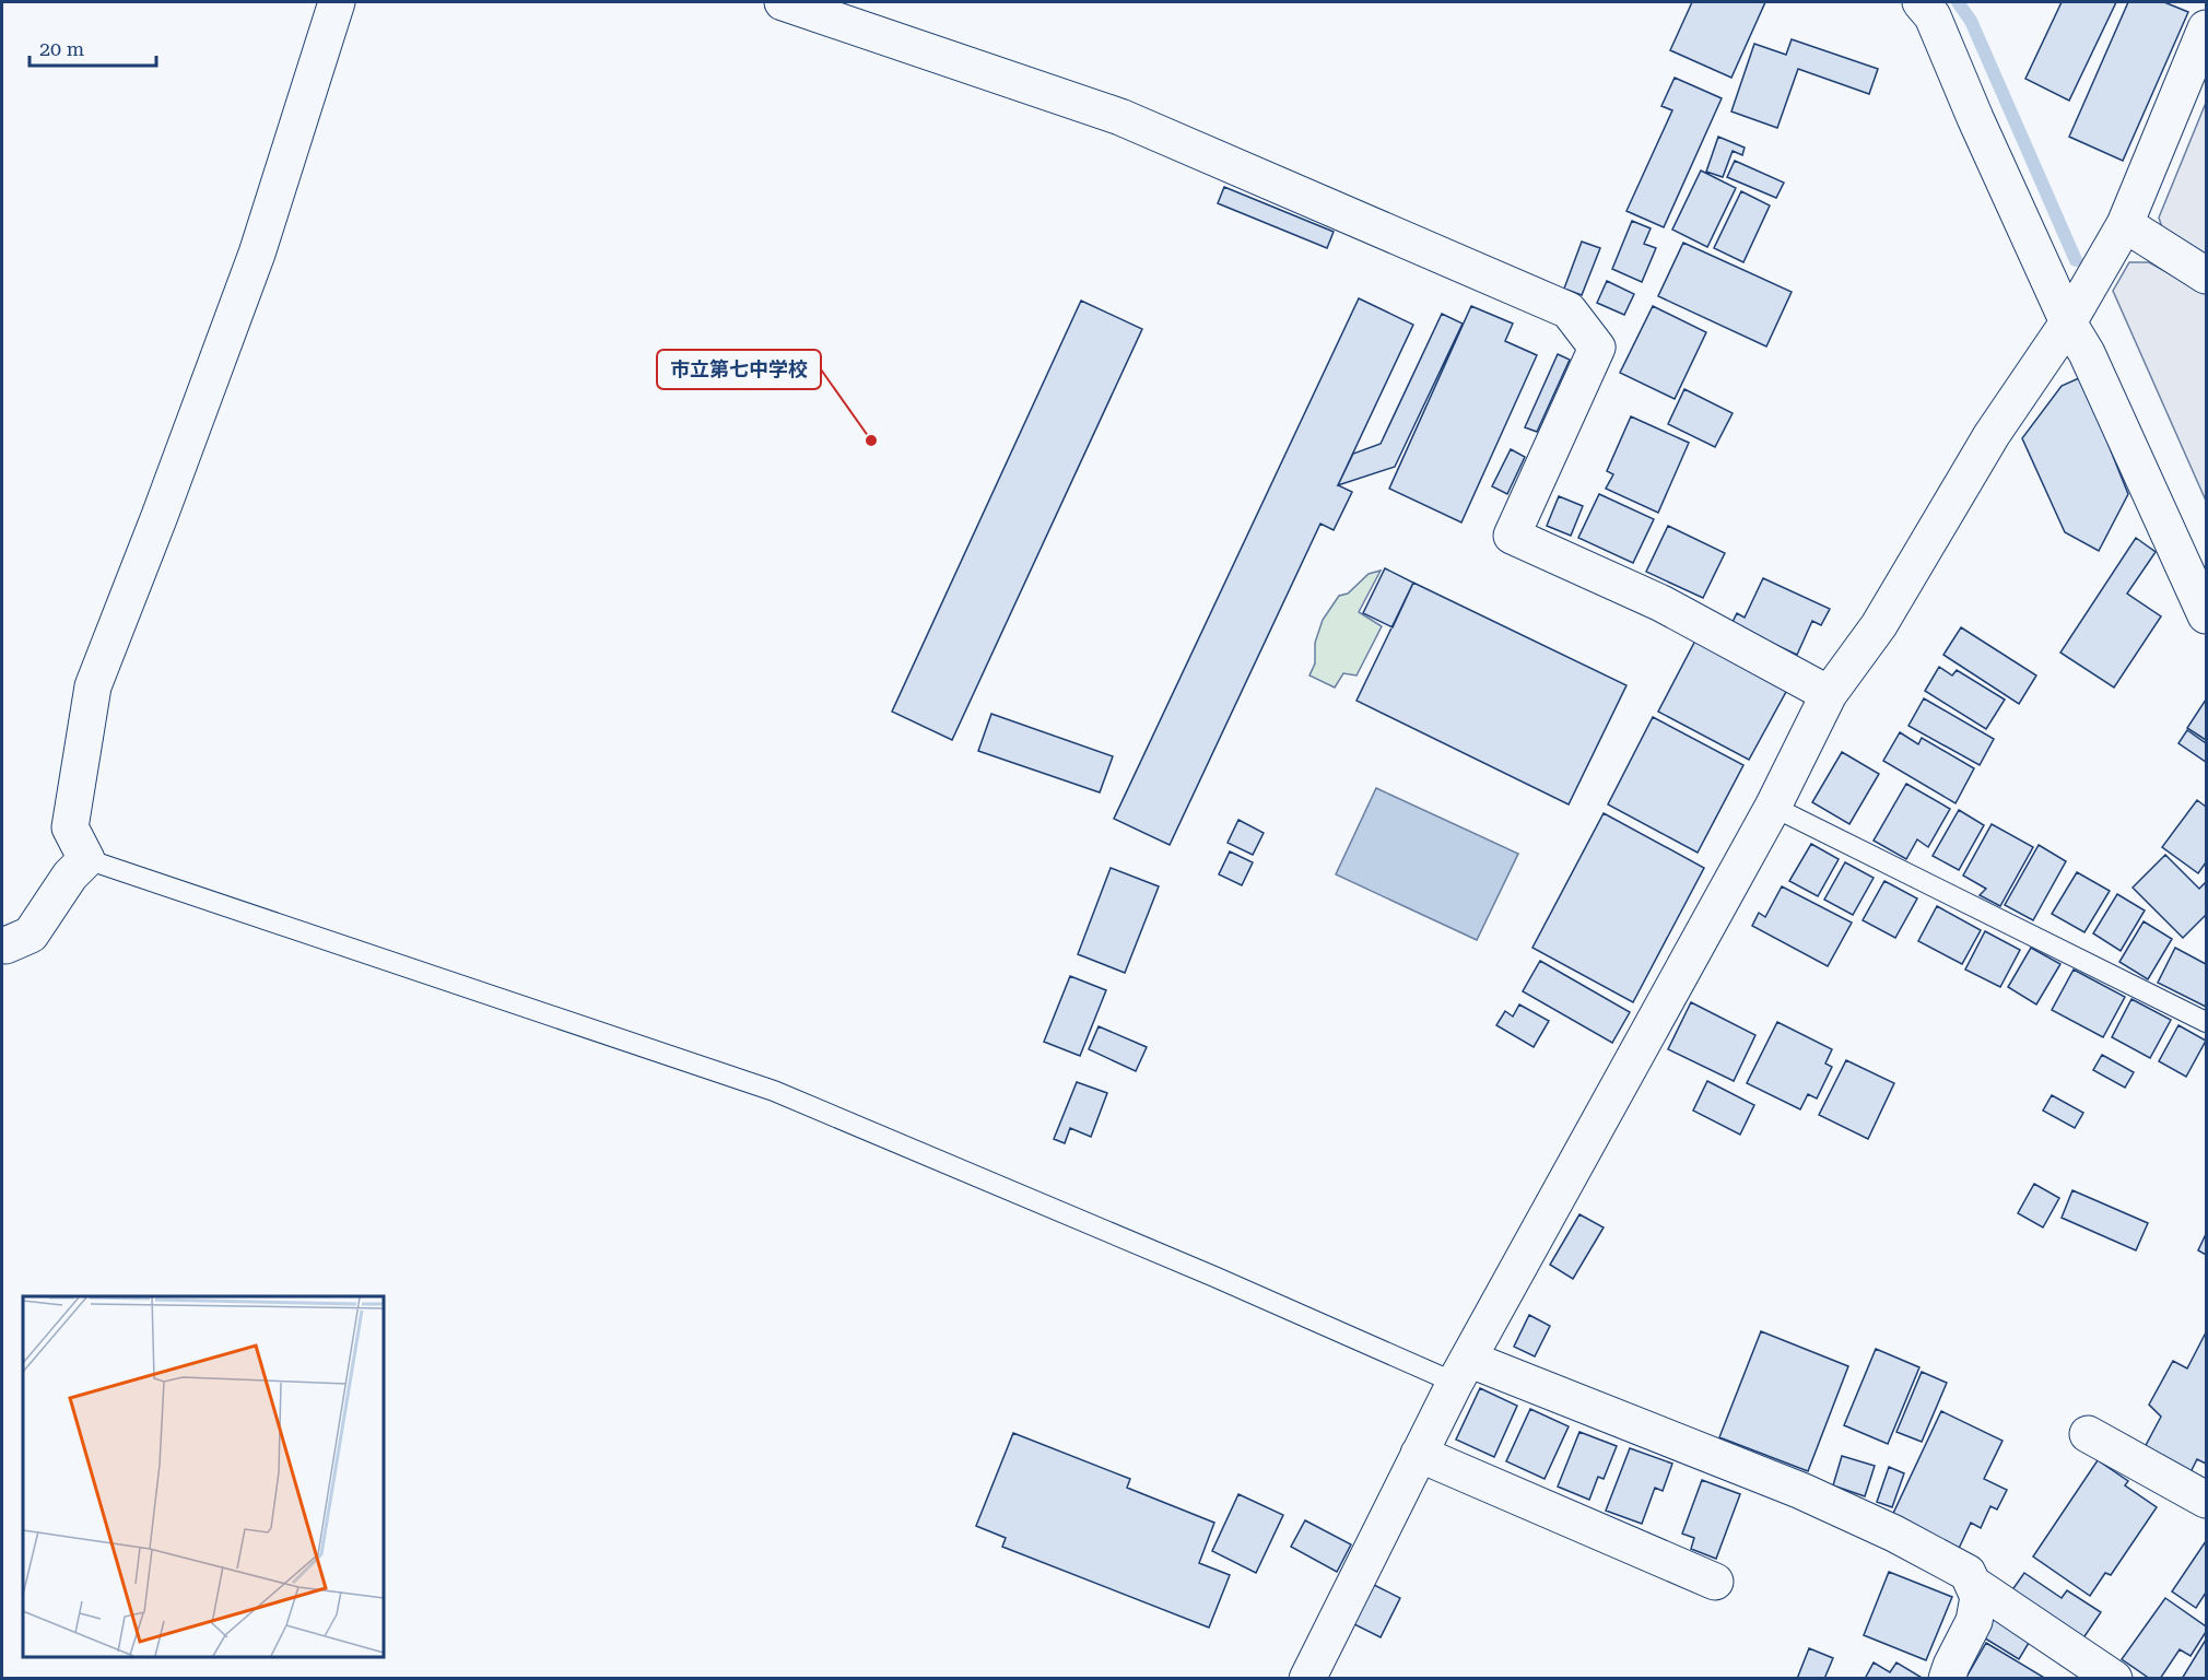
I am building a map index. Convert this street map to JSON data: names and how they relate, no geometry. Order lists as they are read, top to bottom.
{
  "places": ["市立第七中学校"],
  "scale_bar": "20 m"
}
